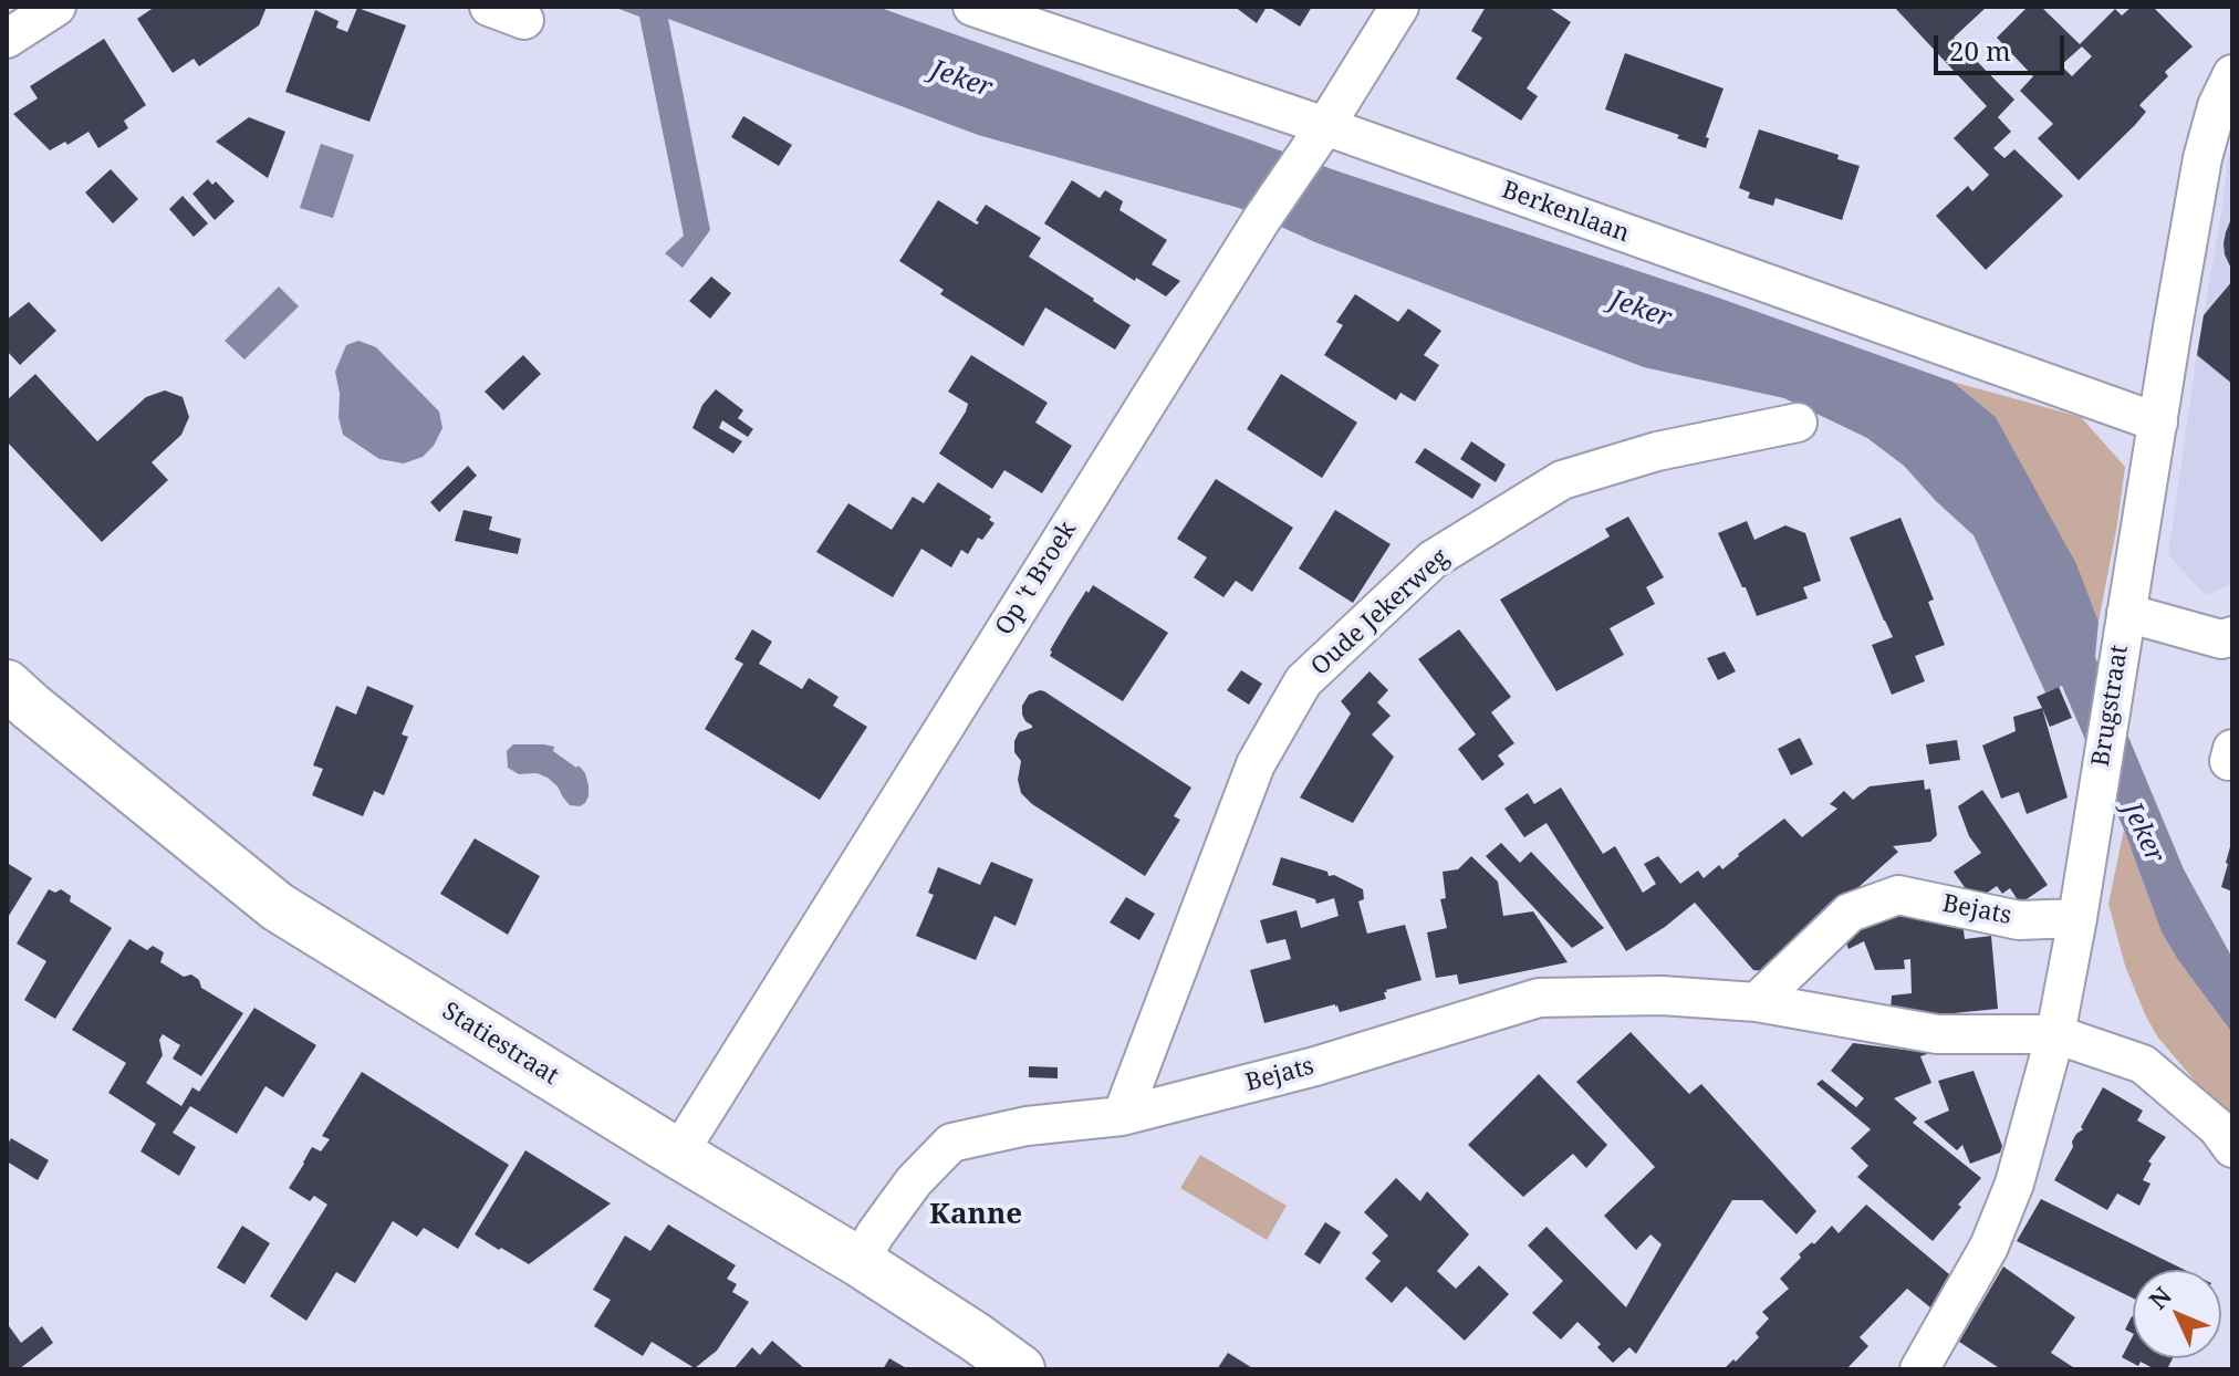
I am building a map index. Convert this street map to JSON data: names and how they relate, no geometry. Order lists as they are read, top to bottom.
{
  "streets": {
    "main road": ["Statiestraat"],
    "street": [
      "Berkenlaan",
      "Op 't Broek",
      "Oude Jekerweg",
      "Brugstraat",
      "Bejats"
    ]
  },
  "crossings": [
    ["Berkenlaan", "Op 't Broek"],
    ["Berkenlaan", "Brugstraat"],
    ["Op 't Broek", "Statiestraat"],
    ["Oude Jekerweg", "Bejats"],
    ["Brugstraat", "Bejats"],
    ["Bejats", "Statiestraat"]
  ],
  "districts": ["Kanne"],
  "water": ["Jeker"],
  "scale_bar": "20 m",
  "north": "top left"
}
